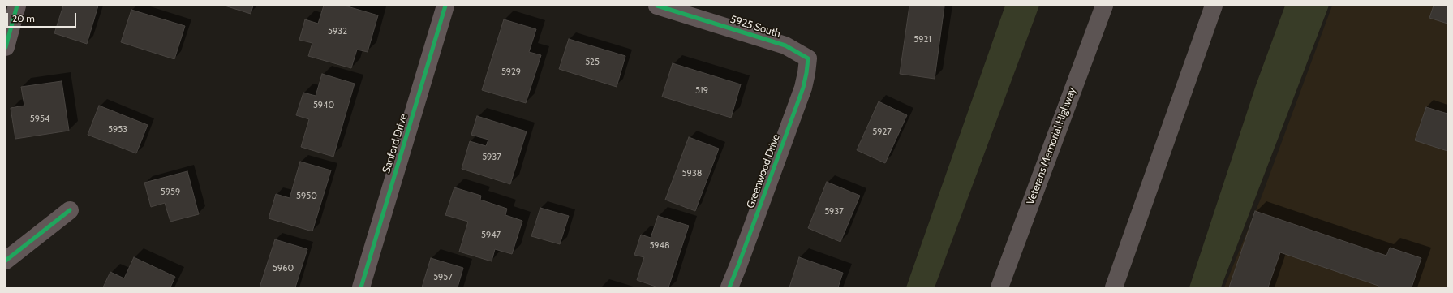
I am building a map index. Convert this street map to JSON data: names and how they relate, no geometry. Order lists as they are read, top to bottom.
{
  "streets": {
    "highway": ["Veterans Memorial Highway"],
    "street": ["5925 South", "Sanford Drive", "Greenwood Drive"]
  },
  "crossings": [
    ["5925 South", "Greenwood Drive"]
  ],
  "house_numbers": [
    "5932",
    "5921",
    "525",
    "5929",
    "519",
    "5940",
    "5954",
    "5953",
    "5927",
    "5937",
    "5938",
    "5959",
    "5950",
    "5937",
    "5947",
    "5948",
    "5960",
    "5957"
  ],
  "scale_bar": "20 m"
}
